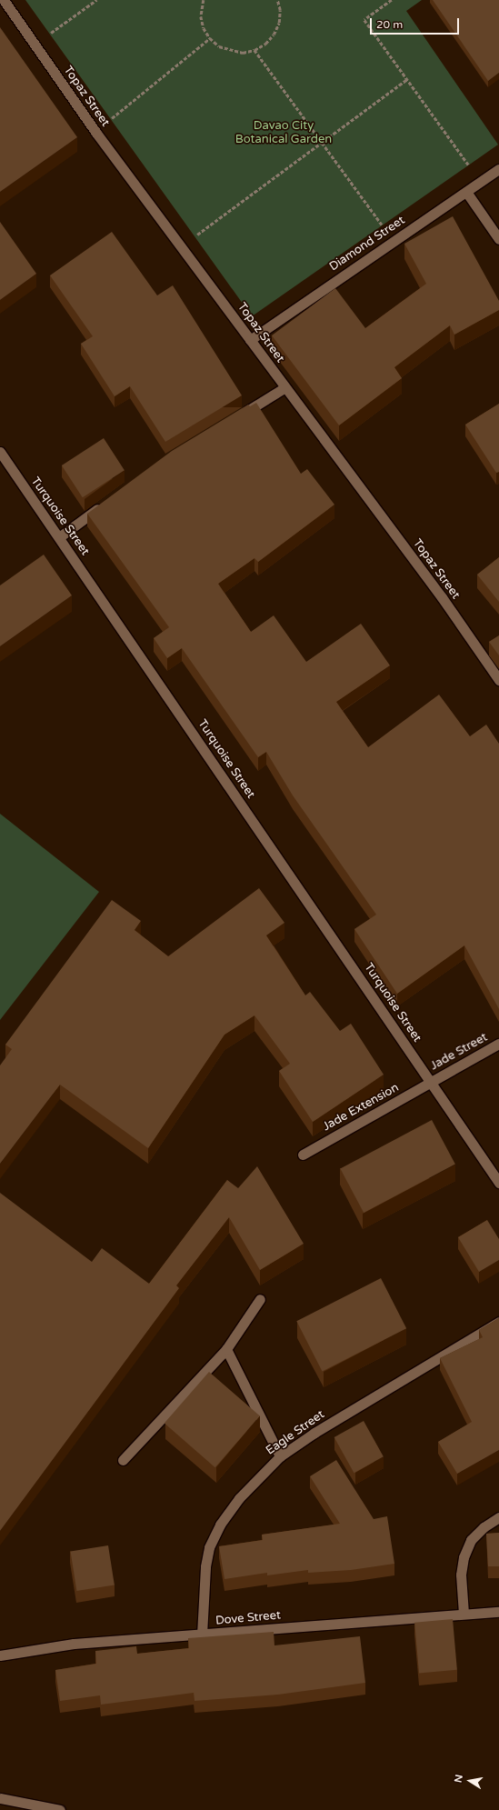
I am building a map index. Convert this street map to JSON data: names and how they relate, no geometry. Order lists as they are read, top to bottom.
{
  "streets": {
    "street": [
      "Topaz Street",
      "Diamond Street",
      "Turquoise Street",
      "Jade Street",
      "Jade Extension",
      "Eagle Street",
      "Dove Street"
    ]
  },
  "crossings": [
    ["Topaz Street", "Diamond Street"],
    ["Turquoise Street", "Jade Street"],
    ["Turquoise Street", "Jade Extension"],
    ["Jade Street", "Jade Extension"],
    ["Eagle Street", "Dove Street"]
  ],
  "parks": ["Davao City Botanical Garden"],
  "scale_bar": "20 m",
  "north": "left"
}
